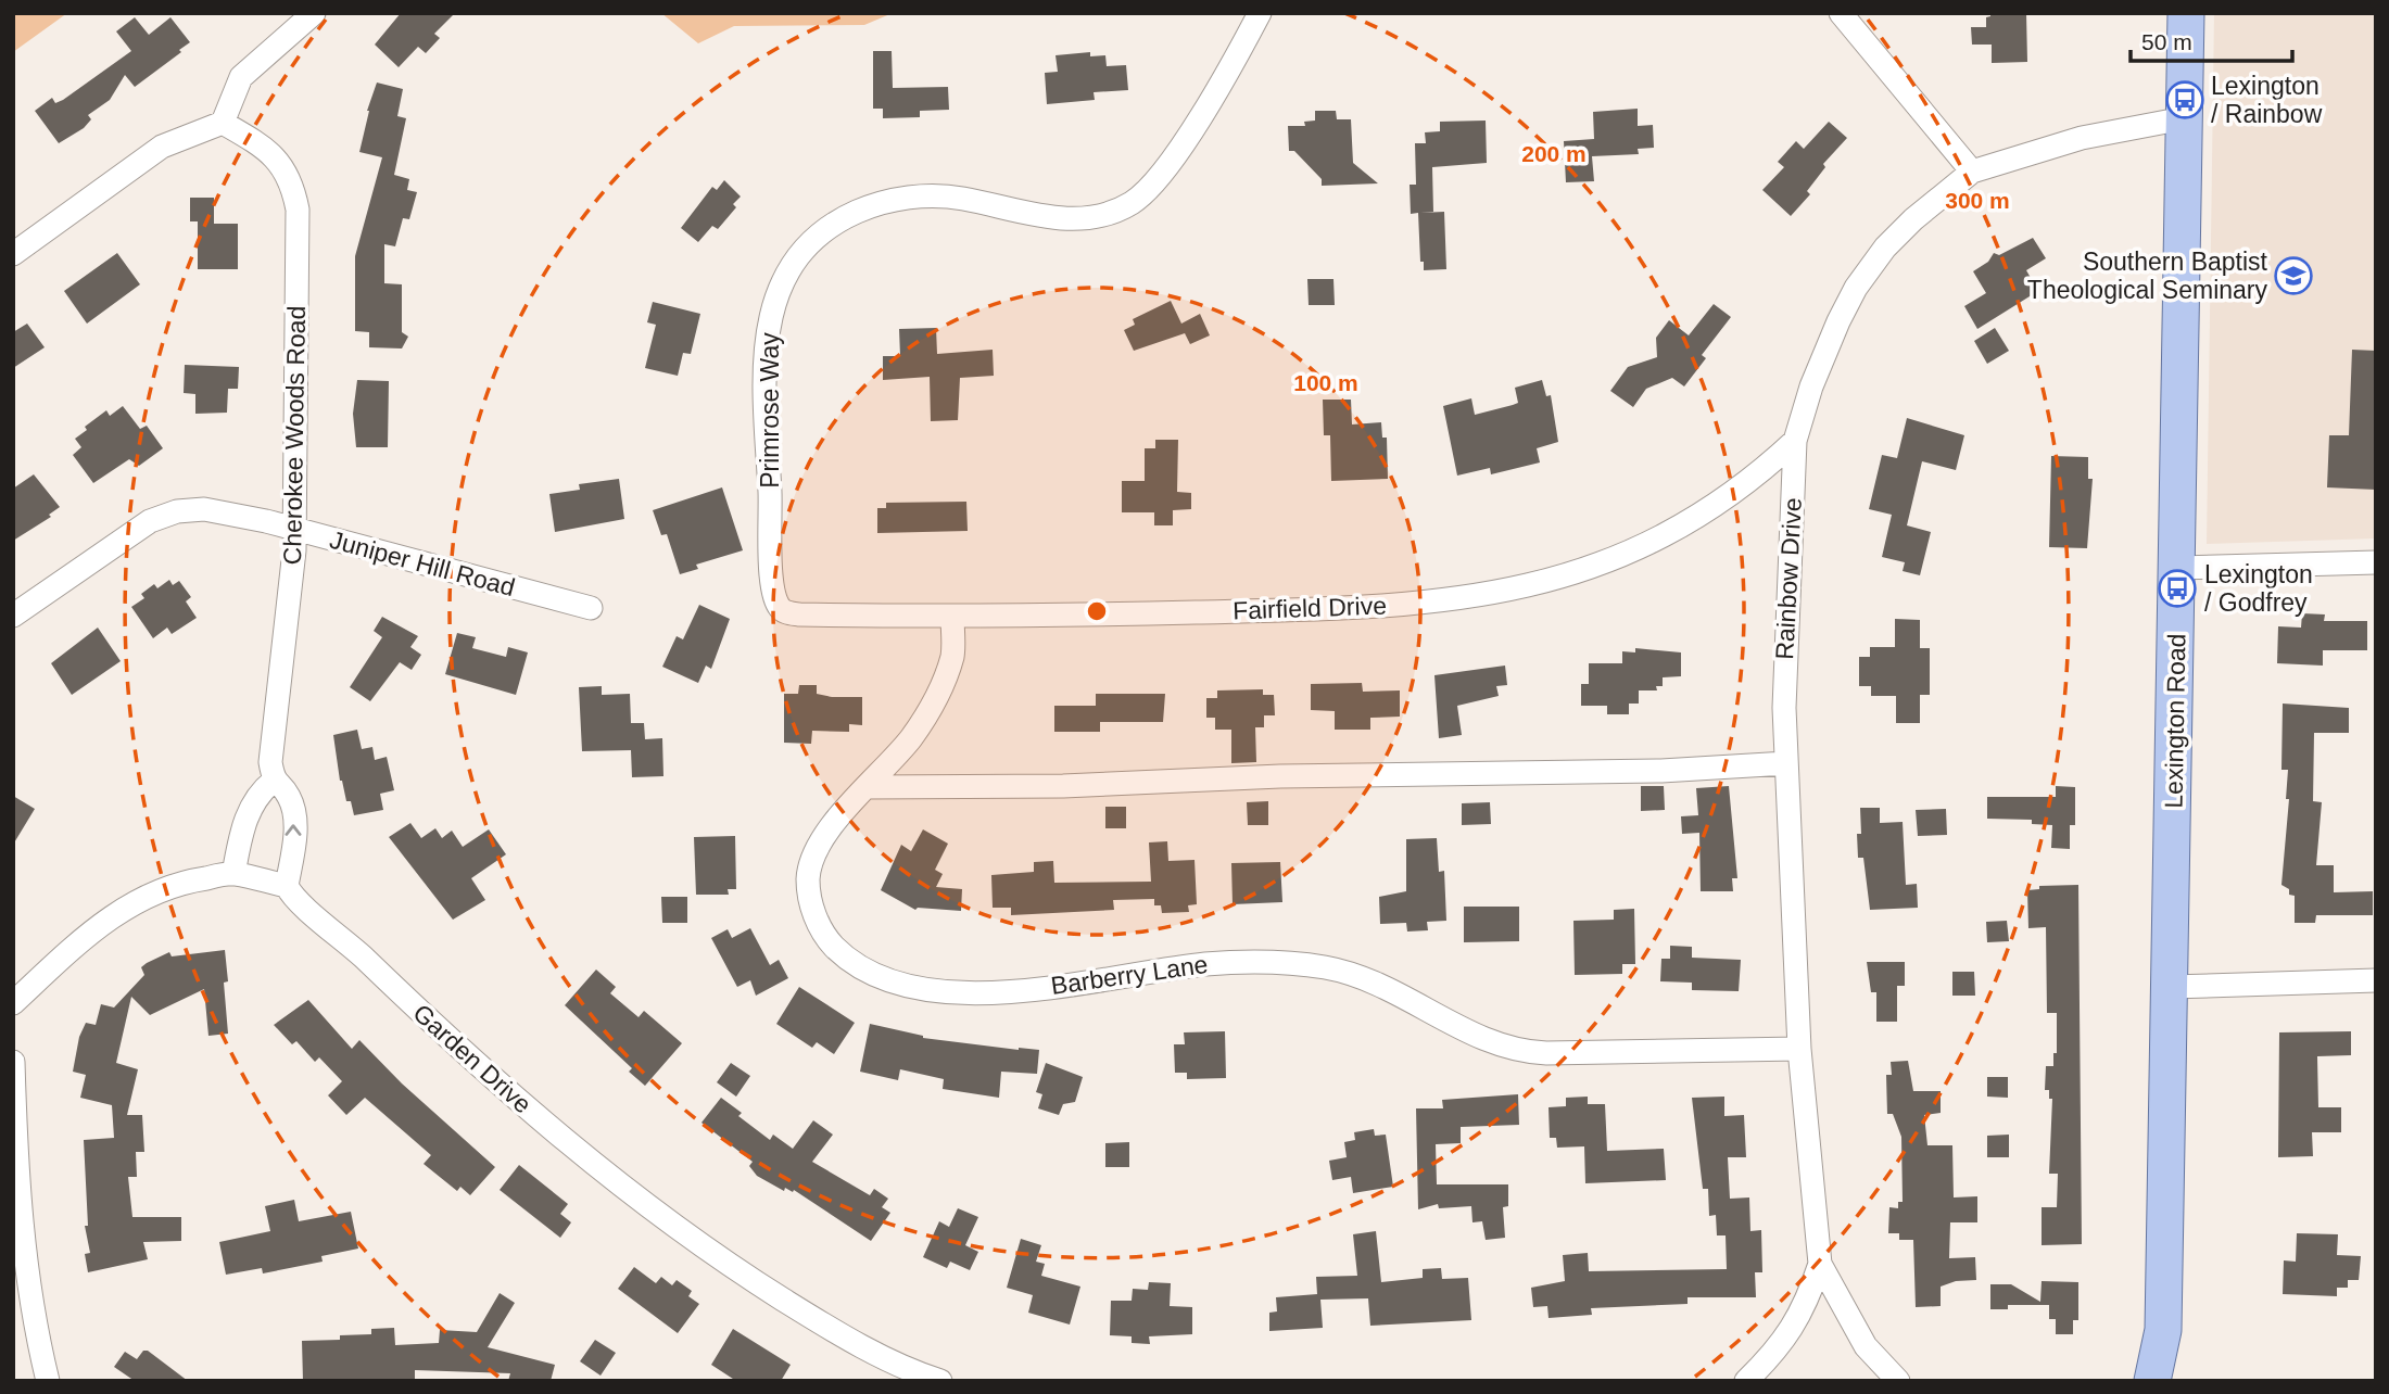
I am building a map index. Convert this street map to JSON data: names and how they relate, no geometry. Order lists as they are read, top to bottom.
{
  "streets": {
    "main road": ["Lexington Road"],
    "street": [
      "Primrose Way",
      "Cherokee Woods Road",
      "Juniper Hill Road",
      "Rainbow Drive",
      "Fairfield Drive",
      "Barberry Lane",
      "Garden Drive"
    ]
  },
  "crossings": [
    ["Primrose Way", "Fairfield Drive"],
    ["Cherokee Woods Road", "Juniper Hill Road"],
    ["Cherokee Woods Road", "Garden Drive"],
    ["Rainbow Drive", "Fairfield Drive"],
    ["Rainbow Drive", "Lexington Road"],
    ["Rainbow Drive", "Barberry Lane"],
    ["Fairfield Drive", "Barberry Lane"]
  ],
  "places": {
    "bus stop": ["Lexington / Rainbow", "Lexington / Godfrey"],
    "school or university": ["Southern Baptist Theological Seminary"]
  },
  "scale_bar": "50 m",
  "rings": ["200 m", "300 m", "100 m"]
}
